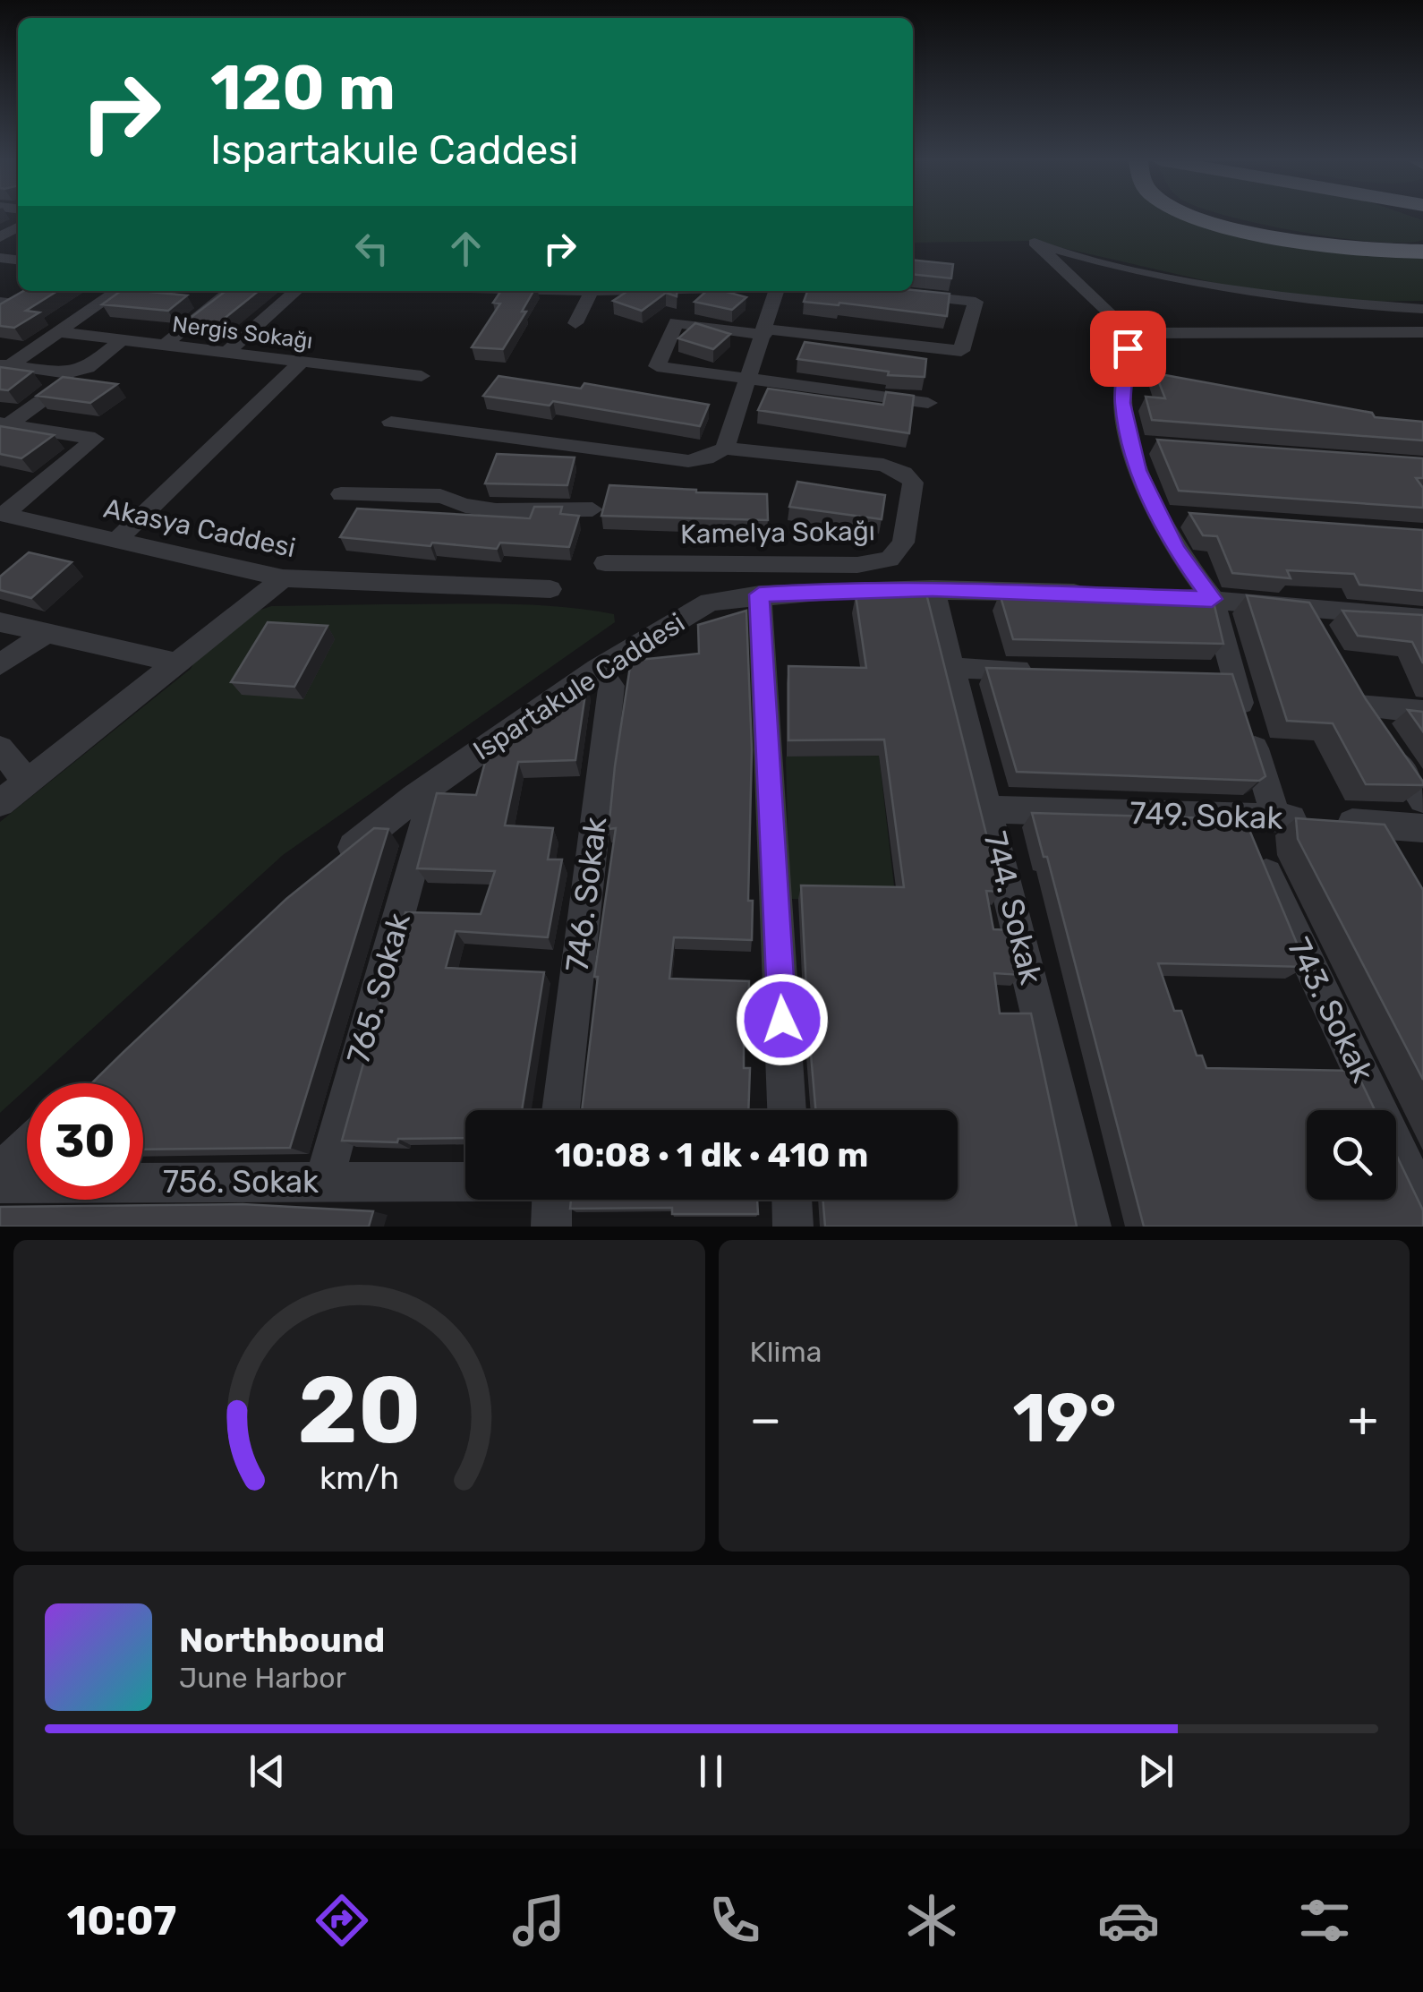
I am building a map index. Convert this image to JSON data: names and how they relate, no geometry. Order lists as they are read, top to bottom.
{
  "streets": {
    "street": [
      "Nergis Sokağı",
      "Akasya Caddesi",
      "Kamelya Sokağı",
      "Ispartakule Caddesi",
      "749. Sokak",
      "746. Sokak",
      "744. Sokak",
      "765. Sokak",
      "743. Sokak",
      "756. Sokak"
    ]
  },
  "crossings": [
    ["Ispartakule Caddesi", "746. Sokak"],
    ["Ispartakule Caddesi", "744. Sokak"],
    ["Ispartakule Caddesi", "765. Sokak"],
    ["749. Sokak", "744. Sokak"],
    ["749. Sokak", "743. Sokak"],
    ["765. Sokak", "756. Sokak"]
  ],
  "page": {
    "turn": ["120 m", "Ispartakule Caddesi"],
    "limit": "30",
    "trip": "10:08 · 1 dk · 410 m",
    "tile": "Klima",
    "heat": ["−", "19°", "+"],
    "song": ["Northbound", "June Harbor"],
    "tabs": "10:07",
    "gauge": ["20", "km/h"]
  }
}
